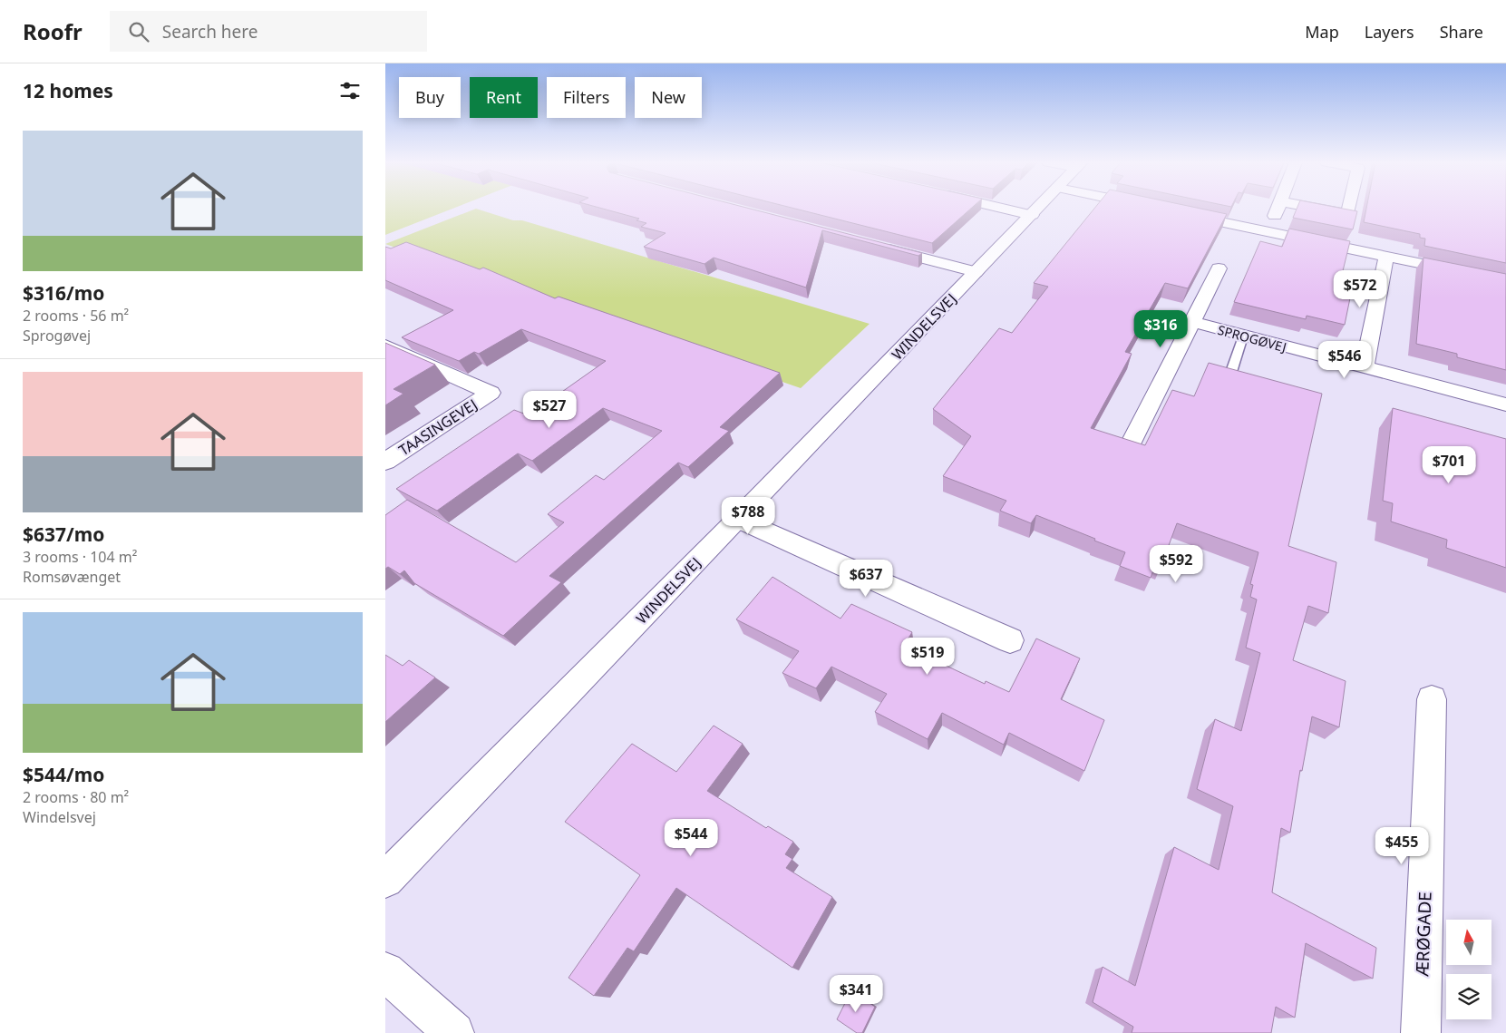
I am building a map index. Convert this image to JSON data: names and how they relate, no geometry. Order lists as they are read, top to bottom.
{
  "streets": {
    "street": [
      "WINDELSVEJ",
      "SPROGØVEJ",
      "TAASINGEVEJ",
      "ÆRØGADE"
    ]
  },
  "north": "top",
  "page": {
    "header": "Roofr",
    "search": "Search here",
    "nav": ["Map", "Layers", "Share"],
    "heading": "12 homes",
    "chip": [
      "Buy",
      "Rent",
      "Filters",
      "New"
    ],
    "list": [
      {
        "name": "$316/mo",
        "note": "2 rooms · 56 m² · Sprogøvej"
      },
      {
        "name": "$637/mo",
        "note": "3 rooms · 104 m² · Romsøvænget"
      },
      {
        "name": "$544/mo",
        "note": "2 rooms · 80 m² · Windelsvej"
      }
    ],
    "price": [
      "$572",
      "$316",
      "$546",
      "$527",
      "$701",
      "$788",
      "$592",
      "$637",
      "$519",
      "$544",
      "$455",
      "$341"
    ]
  }
}
